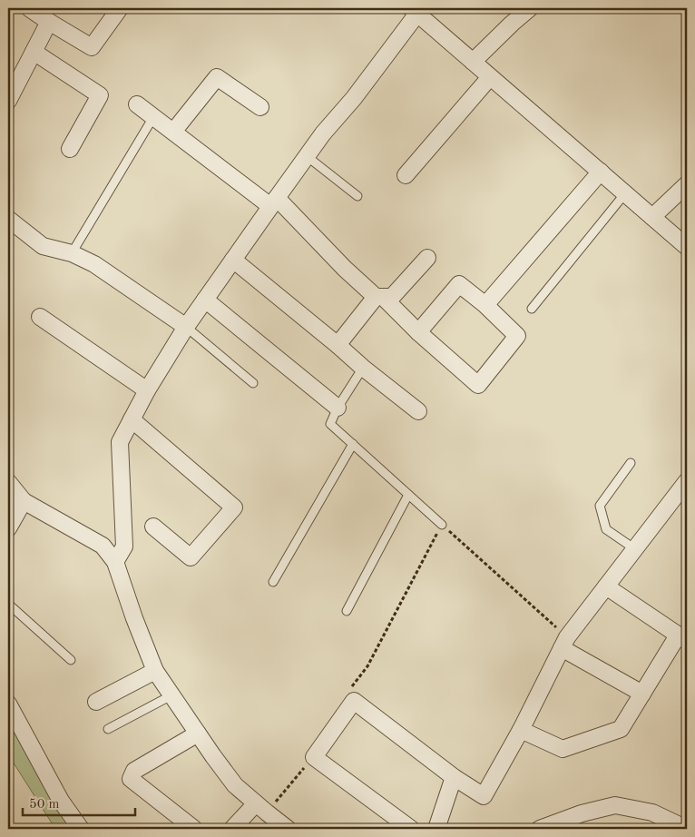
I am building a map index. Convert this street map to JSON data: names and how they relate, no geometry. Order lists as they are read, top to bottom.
{
  "scale_bar": "50 m"
}
